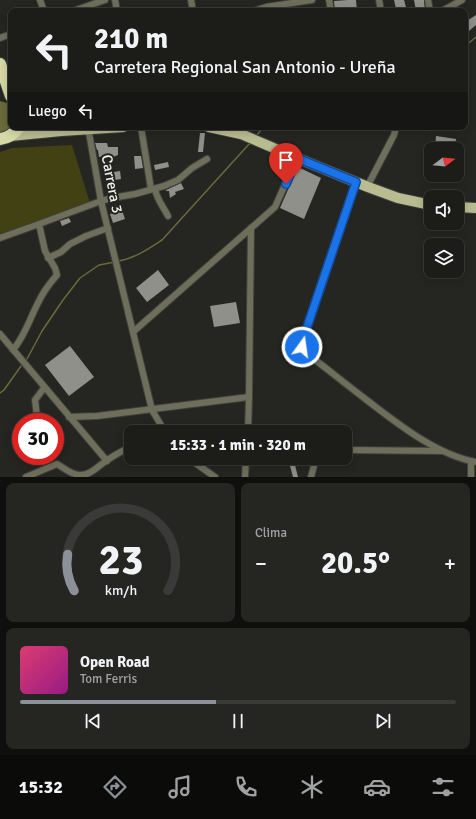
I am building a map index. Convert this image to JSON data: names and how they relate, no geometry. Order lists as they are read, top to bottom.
{
  "streets": {
    "street": ["Carrera 3"]
  },
  "north": "right",
  "page": {
    "turn": ["210 m", "Carretera Regional San Antonio - Ureña"],
    "then": "Luego",
    "limit": "30",
    "trip": "15:33 · 1 min · 320 m",
    "tile": "Clima",
    "heat": ["−", "20.5°", "+"],
    "song": ["Open Road", "Tom Ferris"],
    "tabs": "15:32",
    "gauge": ["23", "km/h"]
  }
}
